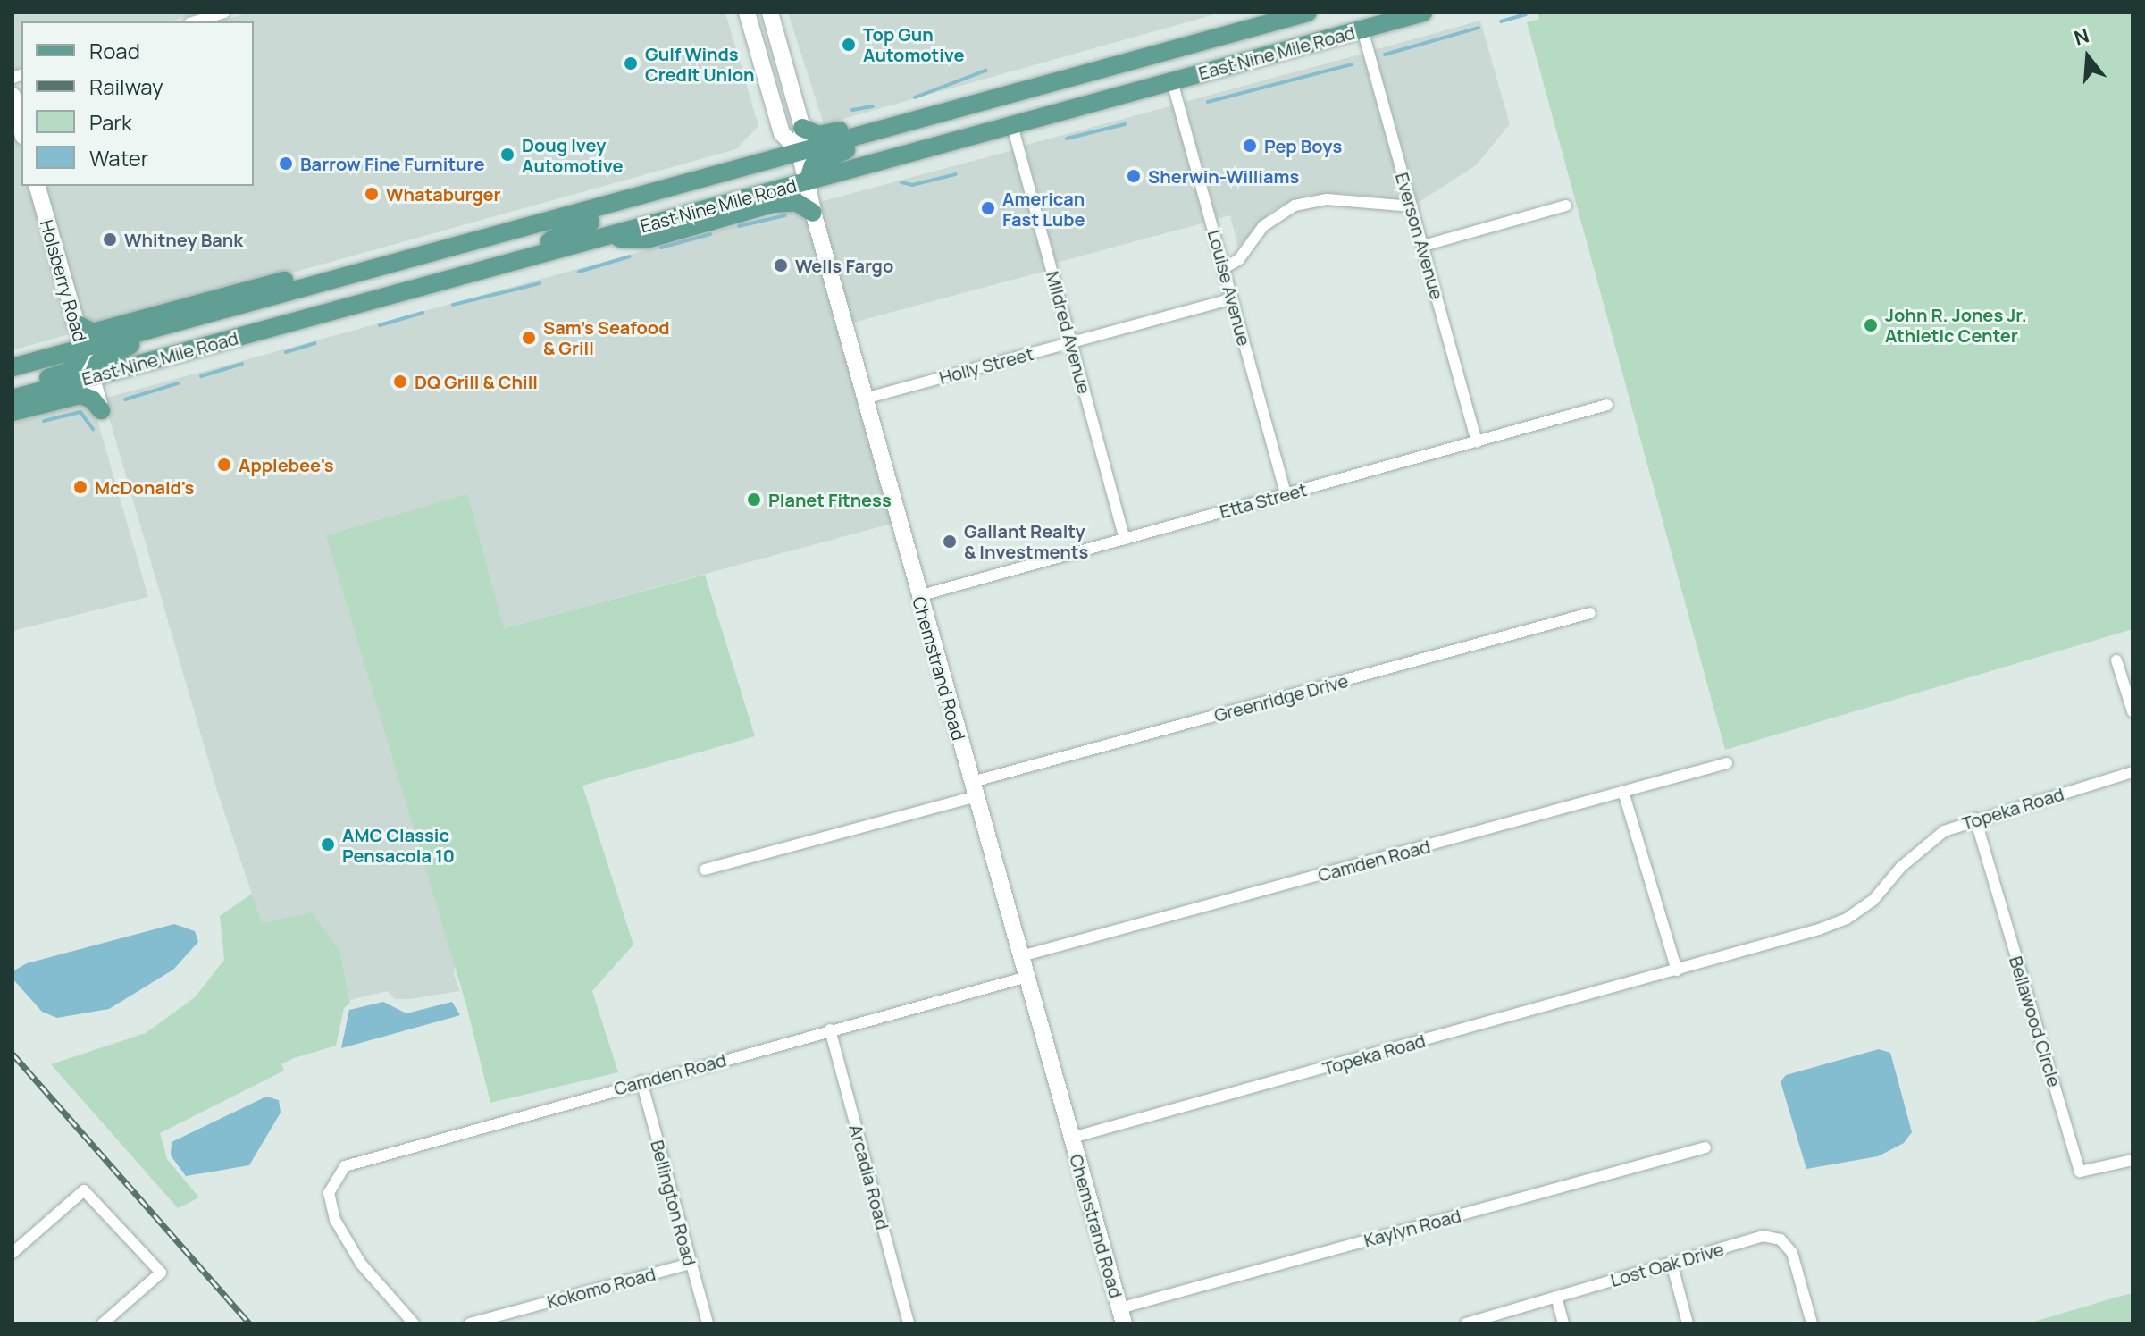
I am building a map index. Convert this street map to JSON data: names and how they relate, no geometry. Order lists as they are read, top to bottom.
{
  "streets": {
    "main road": ["East Nine Mile Road"],
    "street": [
      "Everson Avenue",
      "Holsberry Road",
      "Louise Avenue",
      "Mildred Avenue",
      "Holly Street",
      "Etta Street",
      "Chemstrand Road",
      "Greenridge Drive",
      "Topeka Road",
      "Camden Road",
      "Bellawood Circle",
      "Arcadia Road",
      "Bellington Road",
      "Kaylyn Road",
      "Lost Oak Drive",
      "Kokomo Road"
    ]
  },
  "crossings": [
    ["East Nine Mile Road", "Everson Avenue"],
    ["East Nine Mile Road", "Holsberry Road"],
    ["East Nine Mile Road", "Louise Avenue"],
    ["East Nine Mile Road", "Mildred Avenue"],
    ["East Nine Mile Road", "Chemstrand Road"],
    ["Everson Avenue", "Etta Street"],
    ["Louise Avenue", "Holly Street"],
    ["Louise Avenue", "Etta Street"],
    ["Mildred Avenue", "Holly Street"],
    ["Mildred Avenue", "Etta Street"],
    ["Holly Street", "Chemstrand Road"],
    ["Etta Street", "Chemstrand Road"],
    ["Chemstrand Road", "Greenridge Drive"],
    ["Chemstrand Road", "Topeka Road"],
    ["Chemstrand Road", "Camden Road"],
    ["Chemstrand Road", "Kaylyn Road"],
    ["Topeka Road", "Bellawood Circle"],
    ["Camden Road", "Arcadia Road"],
    ["Camden Road", "Bellington Road"],
    ["Bellington Road", "Kokomo Road"]
  ],
  "places": [
    "Top Gun Automotive",
    "Gulf Winds Credit Union",
    "Pep Boys",
    "Doug Ivey Automotive",
    "Barrow Fine Furniture",
    "Sherwin-Williams",
    "Whataburger",
    "American Fast Lube",
    "Whitney Bank",
    "Wells Fargo",
    "John R. Jones Jr. Athletic Center",
    "Sam's Seafood & Grill",
    "DQ Grill & Chill",
    "Applebee's",
    "McDonald's",
    "Planet Fitness",
    "Gallant Realty & Investments",
    "AMC Classic Pensacola 10"
  ],
  "legend": [
    "Road",
    "Railway",
    "Park",
    "Water"
  ],
  "north": "top"
}
